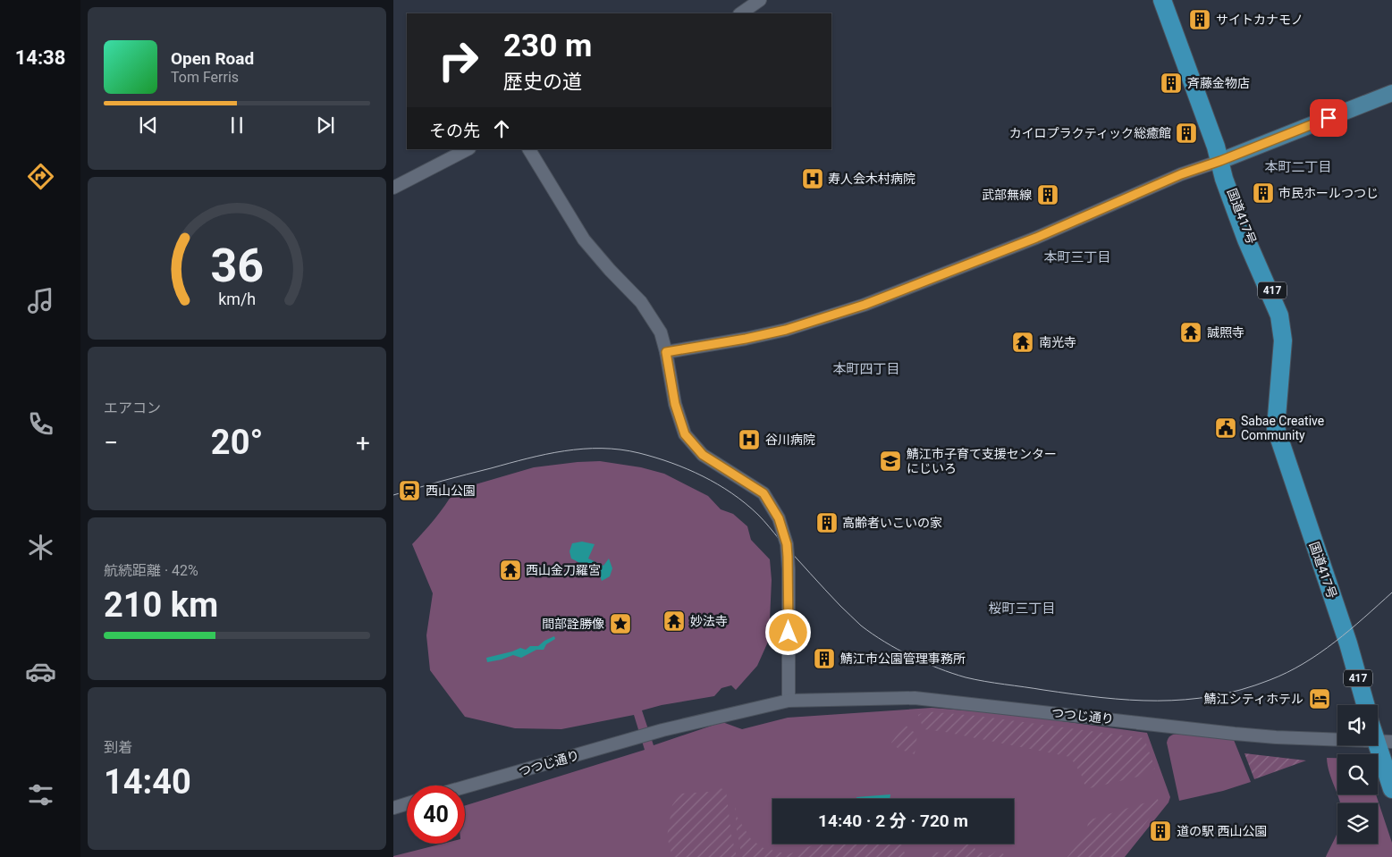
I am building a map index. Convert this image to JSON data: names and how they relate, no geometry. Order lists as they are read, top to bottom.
{
  "streets": {
    "highway": ["国道417号", "417"],
    "street": ["つつじ通り"]
  },
  "districts": [
    "本町二丁目",
    "本町三丁目",
    "本町四丁目",
    "桜町三丁目"
  ],
  "places": {
    "building": [
      "サイトカナモノ",
      "斉藤金物店",
      "カイロプラクティック総癒館",
      "市民ホールつつじ",
      "武部無線",
      "高齢者いこいの家",
      "鯖江市公園管理事務所",
      "道の駅 西山公園"
    ],
    "hospital": ["寿人会木村病院", "谷川病院"],
    "temple": [
      "誠照寺",
      "南光寺",
      "西山金刀羅宮",
      "妙法寺"
    ],
    "public building": ["Sabae Creative Community"],
    "school or university": ["鯖江市子育て支援センター にじいろ"],
    "station": ["西山公園"],
    "place": ["間部詮勝像"],
    "hotel": ["鯖江シティホテル"]
  },
  "page": {
    "tabs": "14:38",
    "turn": ["230 m", "歴史の道"],
    "song": ["Open Road", "Tom Ferris"],
    "then": "その先",
    "tile": [
      "エアコン",
      ["航続距離 · 42%", "210 km"],
      ["到着", "14:40"]
    ],
    "heat": ["−", "20°", "+"],
    "limit": "40",
    "trip": "14:40 · 2 分 · 720 m",
    "gauge": ["36", "km/h"]
  }
}
